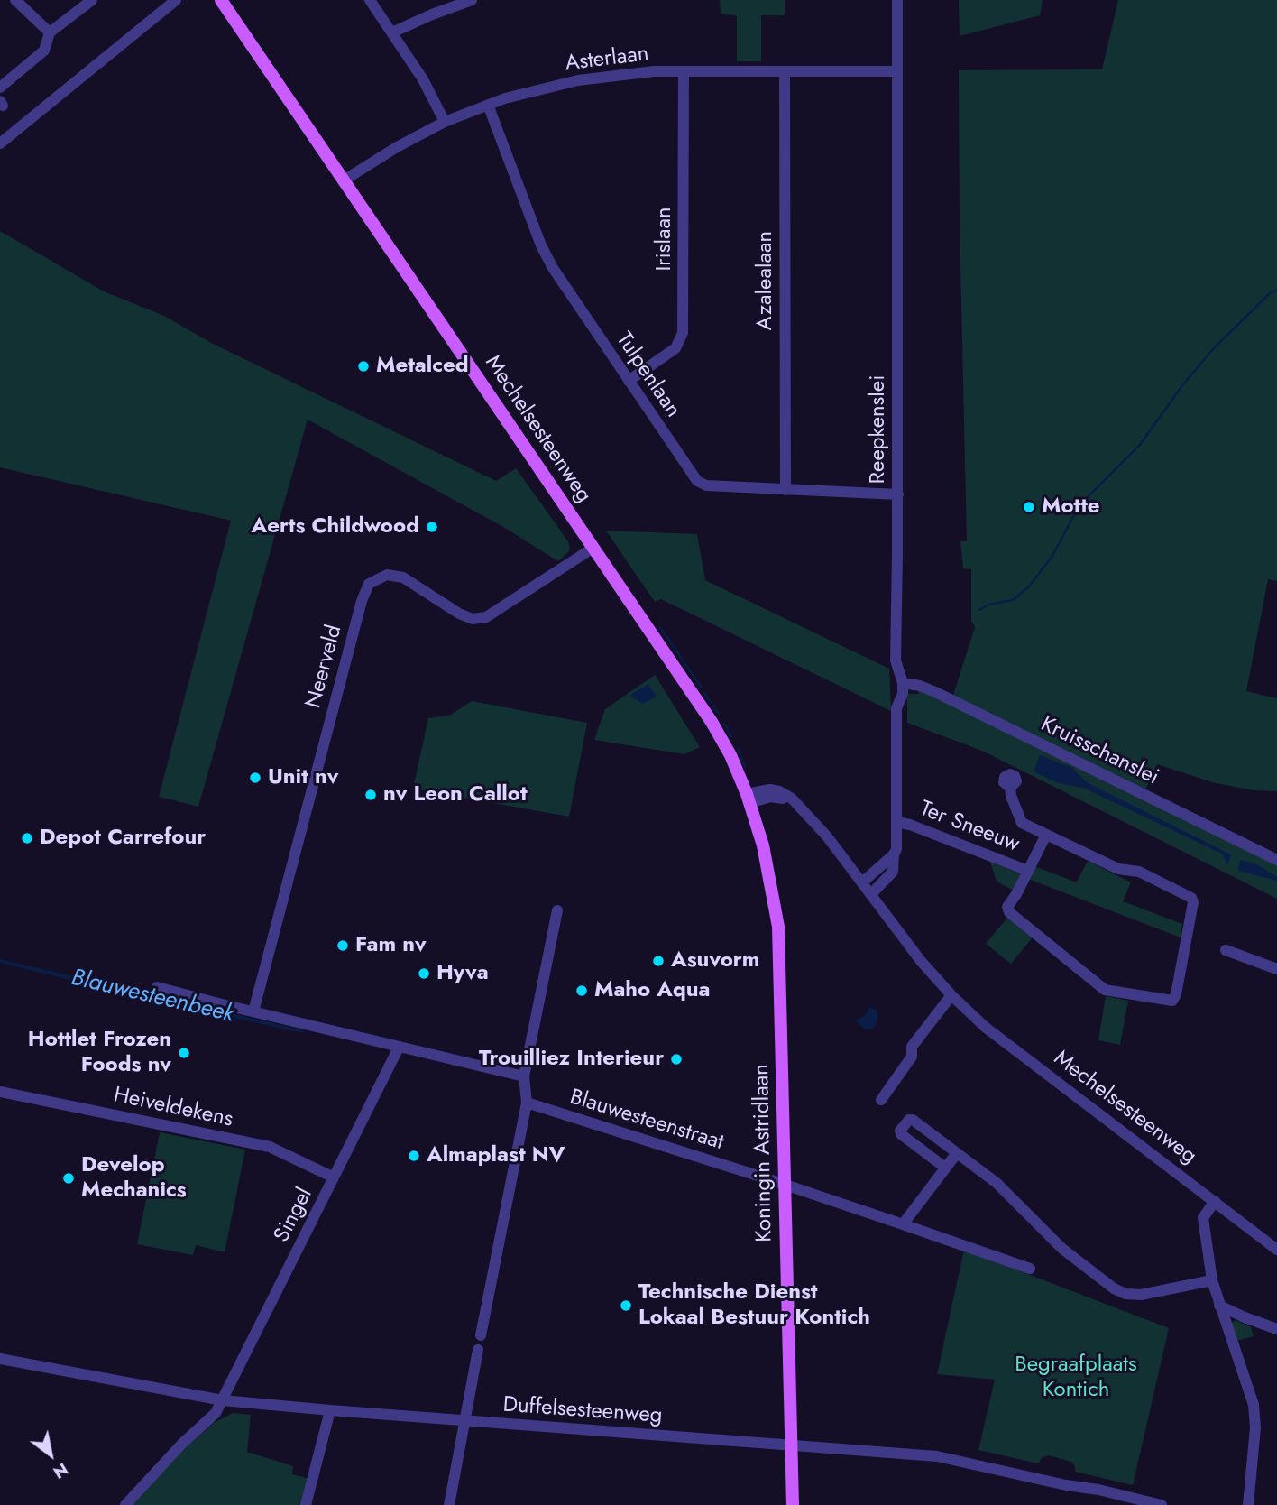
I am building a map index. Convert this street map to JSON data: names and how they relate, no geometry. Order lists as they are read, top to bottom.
{
  "streets": {
    "main road": ["Mechelsesteenweg", "Koningin Astridlaan"],
    "street": [
      "Asterlaan",
      "Irislaan",
      "Azalealaan",
      "Tulpenlaan",
      "Reepkenslei",
      "Neerveld",
      "Kruisschanslei",
      "Ter Sneeuw",
      "Heiveldekens",
      "Blauwesteenstraat",
      "Singel",
      "Duffelsesteenweg"
    ]
  },
  "crossings": [
    ["Asterlaan", "Irislaan"],
    ["Asterlaan", "Azalealaan"],
    ["Asterlaan", "Tulpenlaan"],
    ["Asterlaan", "Mechelsesteenweg"],
    ["Asterlaan", "Reepkenslei"],
    ["Irislaan", "Tulpenlaan"],
    ["Azalealaan", "Tulpenlaan"],
    ["Tulpenlaan", "Reepkenslei"],
    ["Mechelsesteenweg", "Reepkenslei"],
    ["Mechelsesteenweg", "Neerveld"],
    ["Mechelsesteenweg", "Koningin Astridlaan"],
    ["Reepkenslei", "Kruisschanslei"],
    ["Reepkenslei", "Ter Sneeuw"],
    ["Heiveldekens", "Singel"],
    ["Blauwesteenstraat", "Koningin Astridlaan"],
    ["Koningin Astridlaan", "Duffelsesteenweg"],
    ["Singel", "Duffelsesteenweg"]
  ],
  "water": ["Blauwesteenbeek"],
  "parks": ["Begraafplaats Kontich"],
  "places": [
    "Metalced",
    "Motte",
    "Aerts Childwood",
    "Unit nv",
    "nv Leon Callot",
    "Depot Carrefour",
    "Fam nv",
    "Asuvorm",
    "Hyva",
    "Maho Aqua",
    "Hottlet Frozen Foods nv",
    "Trouilliez Interieur",
    "Almaplast NV",
    "Develop Mechanics",
    "Technische Dienst Lokaal Bestuur Kontich"
  ],
  "north": "bottom right"
}
